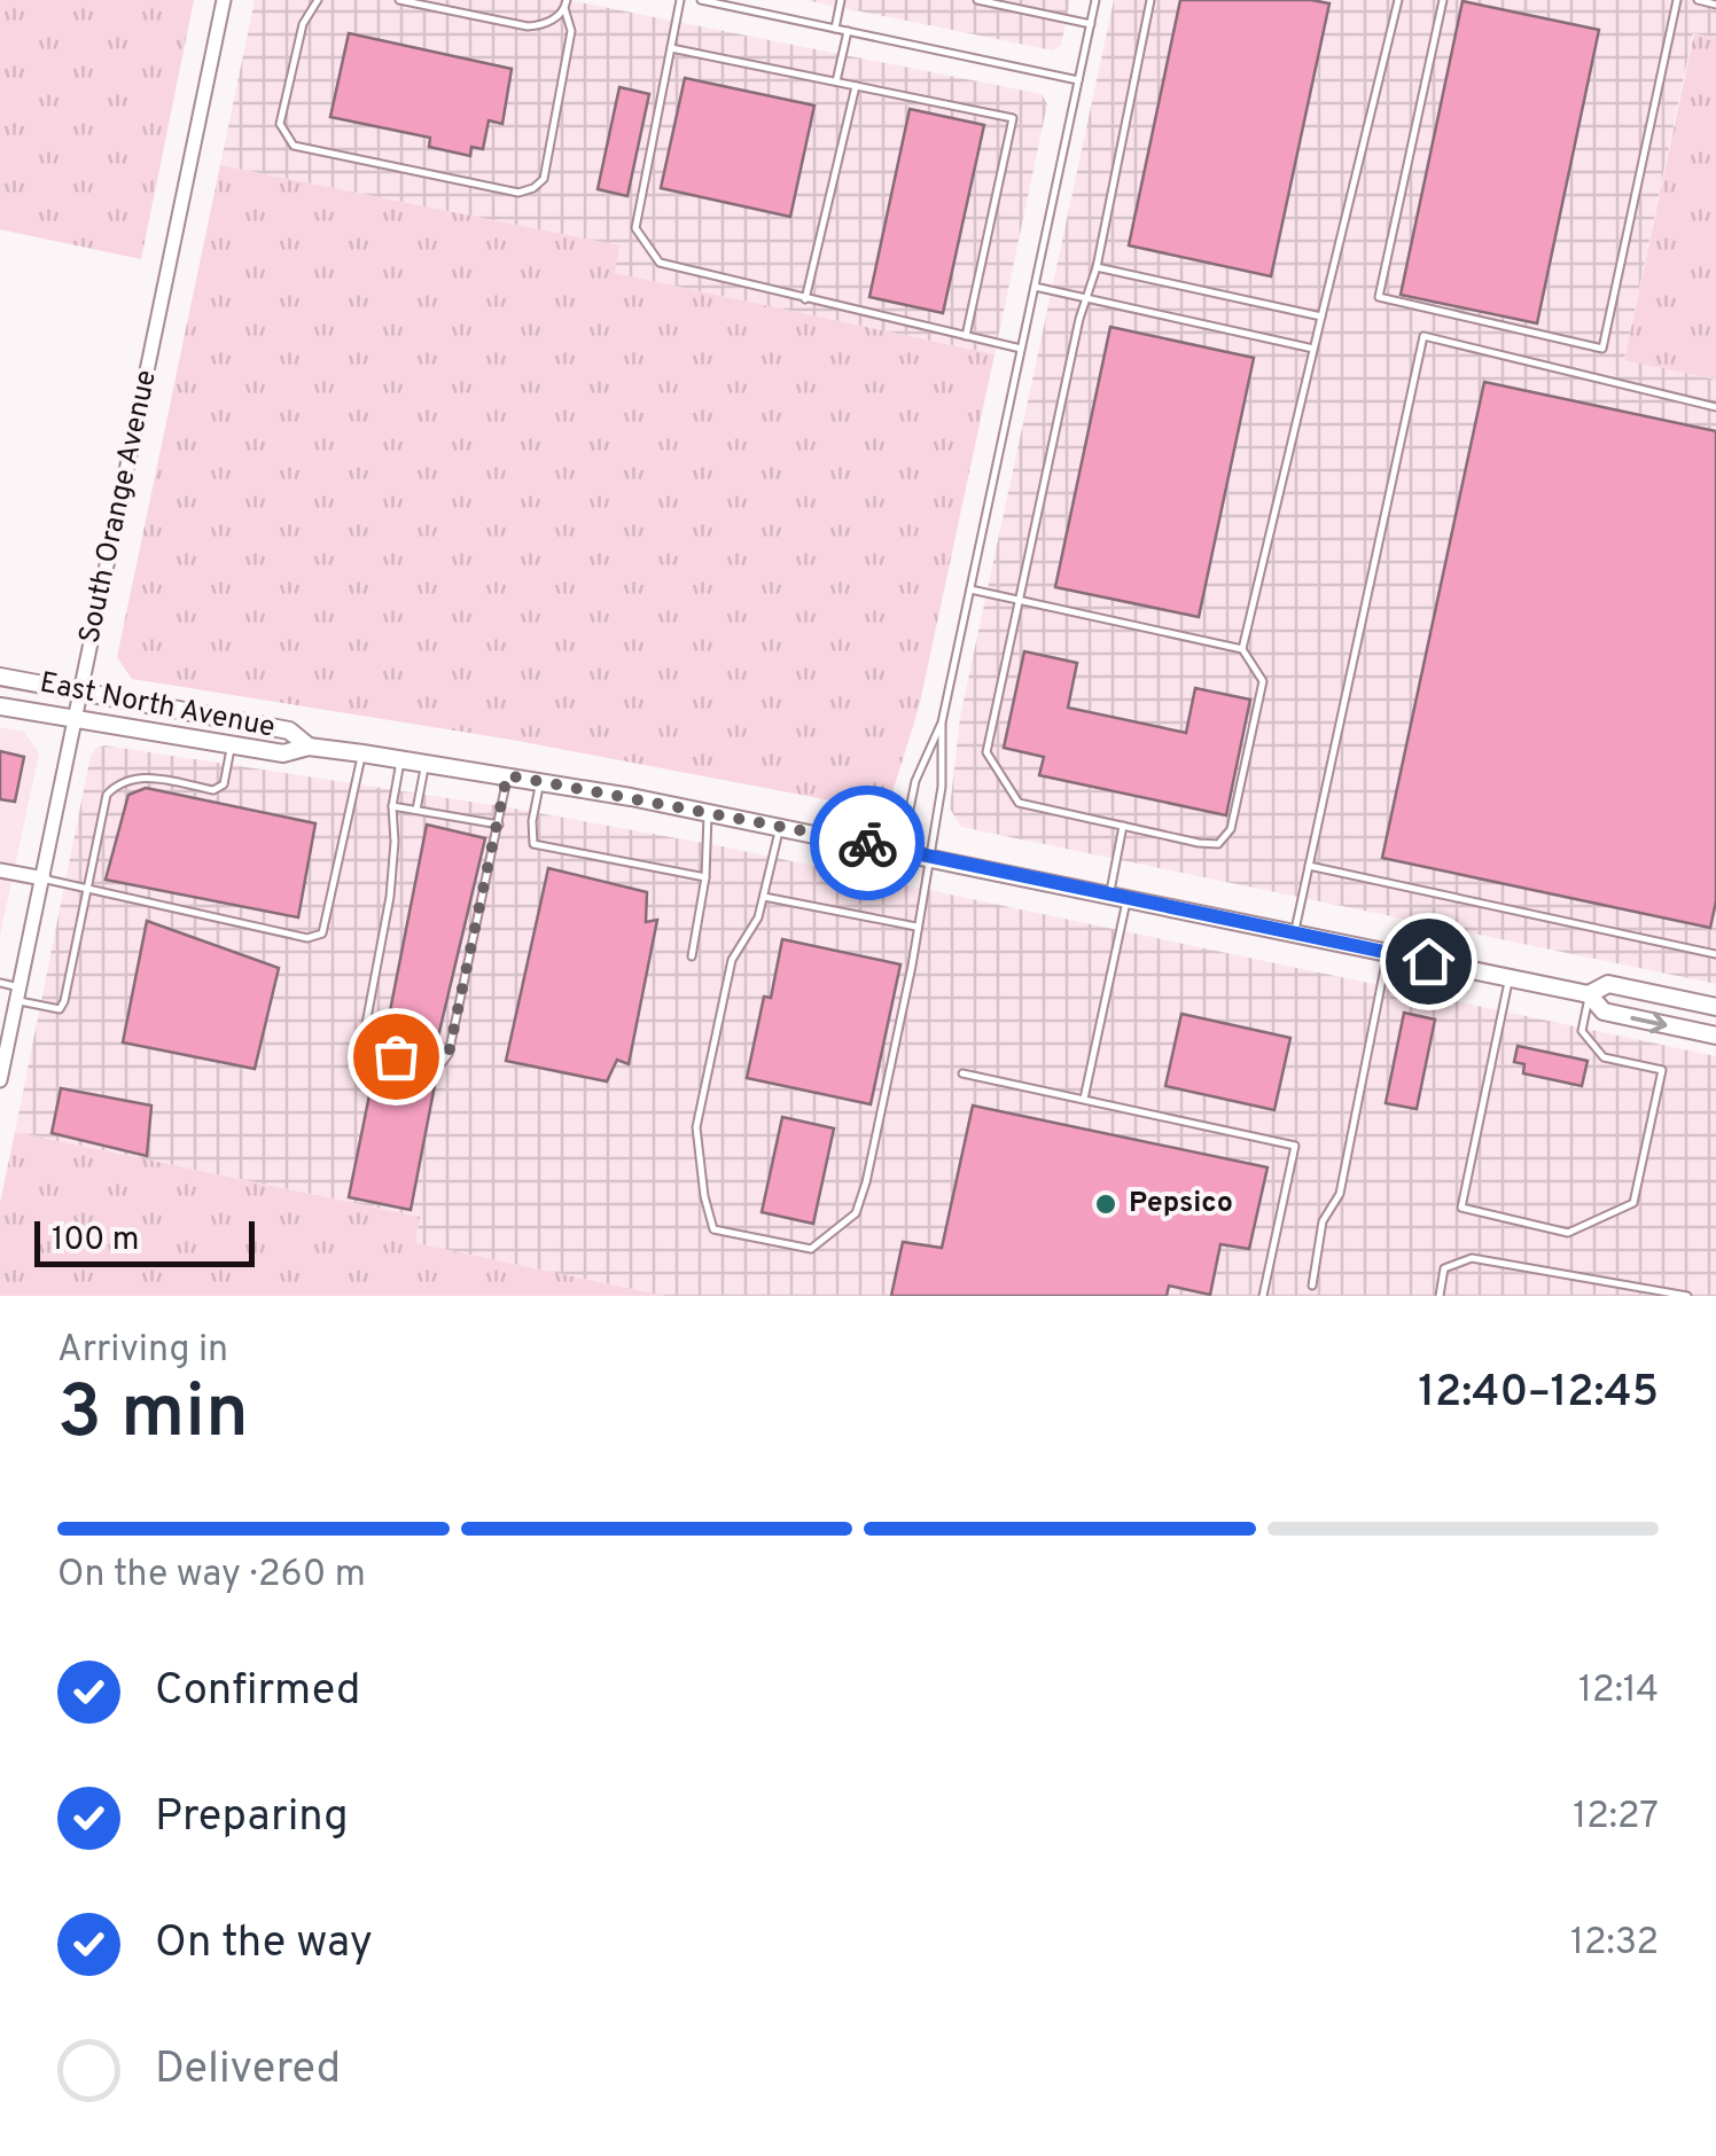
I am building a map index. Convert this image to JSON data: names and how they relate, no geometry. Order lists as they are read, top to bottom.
{
  "streets": {
    "street": ["South Orange Avenue", "East North Avenue"]
  },
  "crossings": [
    ["South Orange Avenue", "East North Avenue"]
  ],
  "places": ["Pepsico"],
  "scale_bar": "100 m",
  "page": {
    "scale": "100 m",
    "heading": ["3 min", "Arriving in", "12:40–12:45"],
    "bar": "On the way · 260 m",
    "list": [
      ["Confirmed", "12:14"],
      ["Preparing", "12:27"],
      ["On the way", "12:32"],
      "Delivered"
    ]
  }
}
